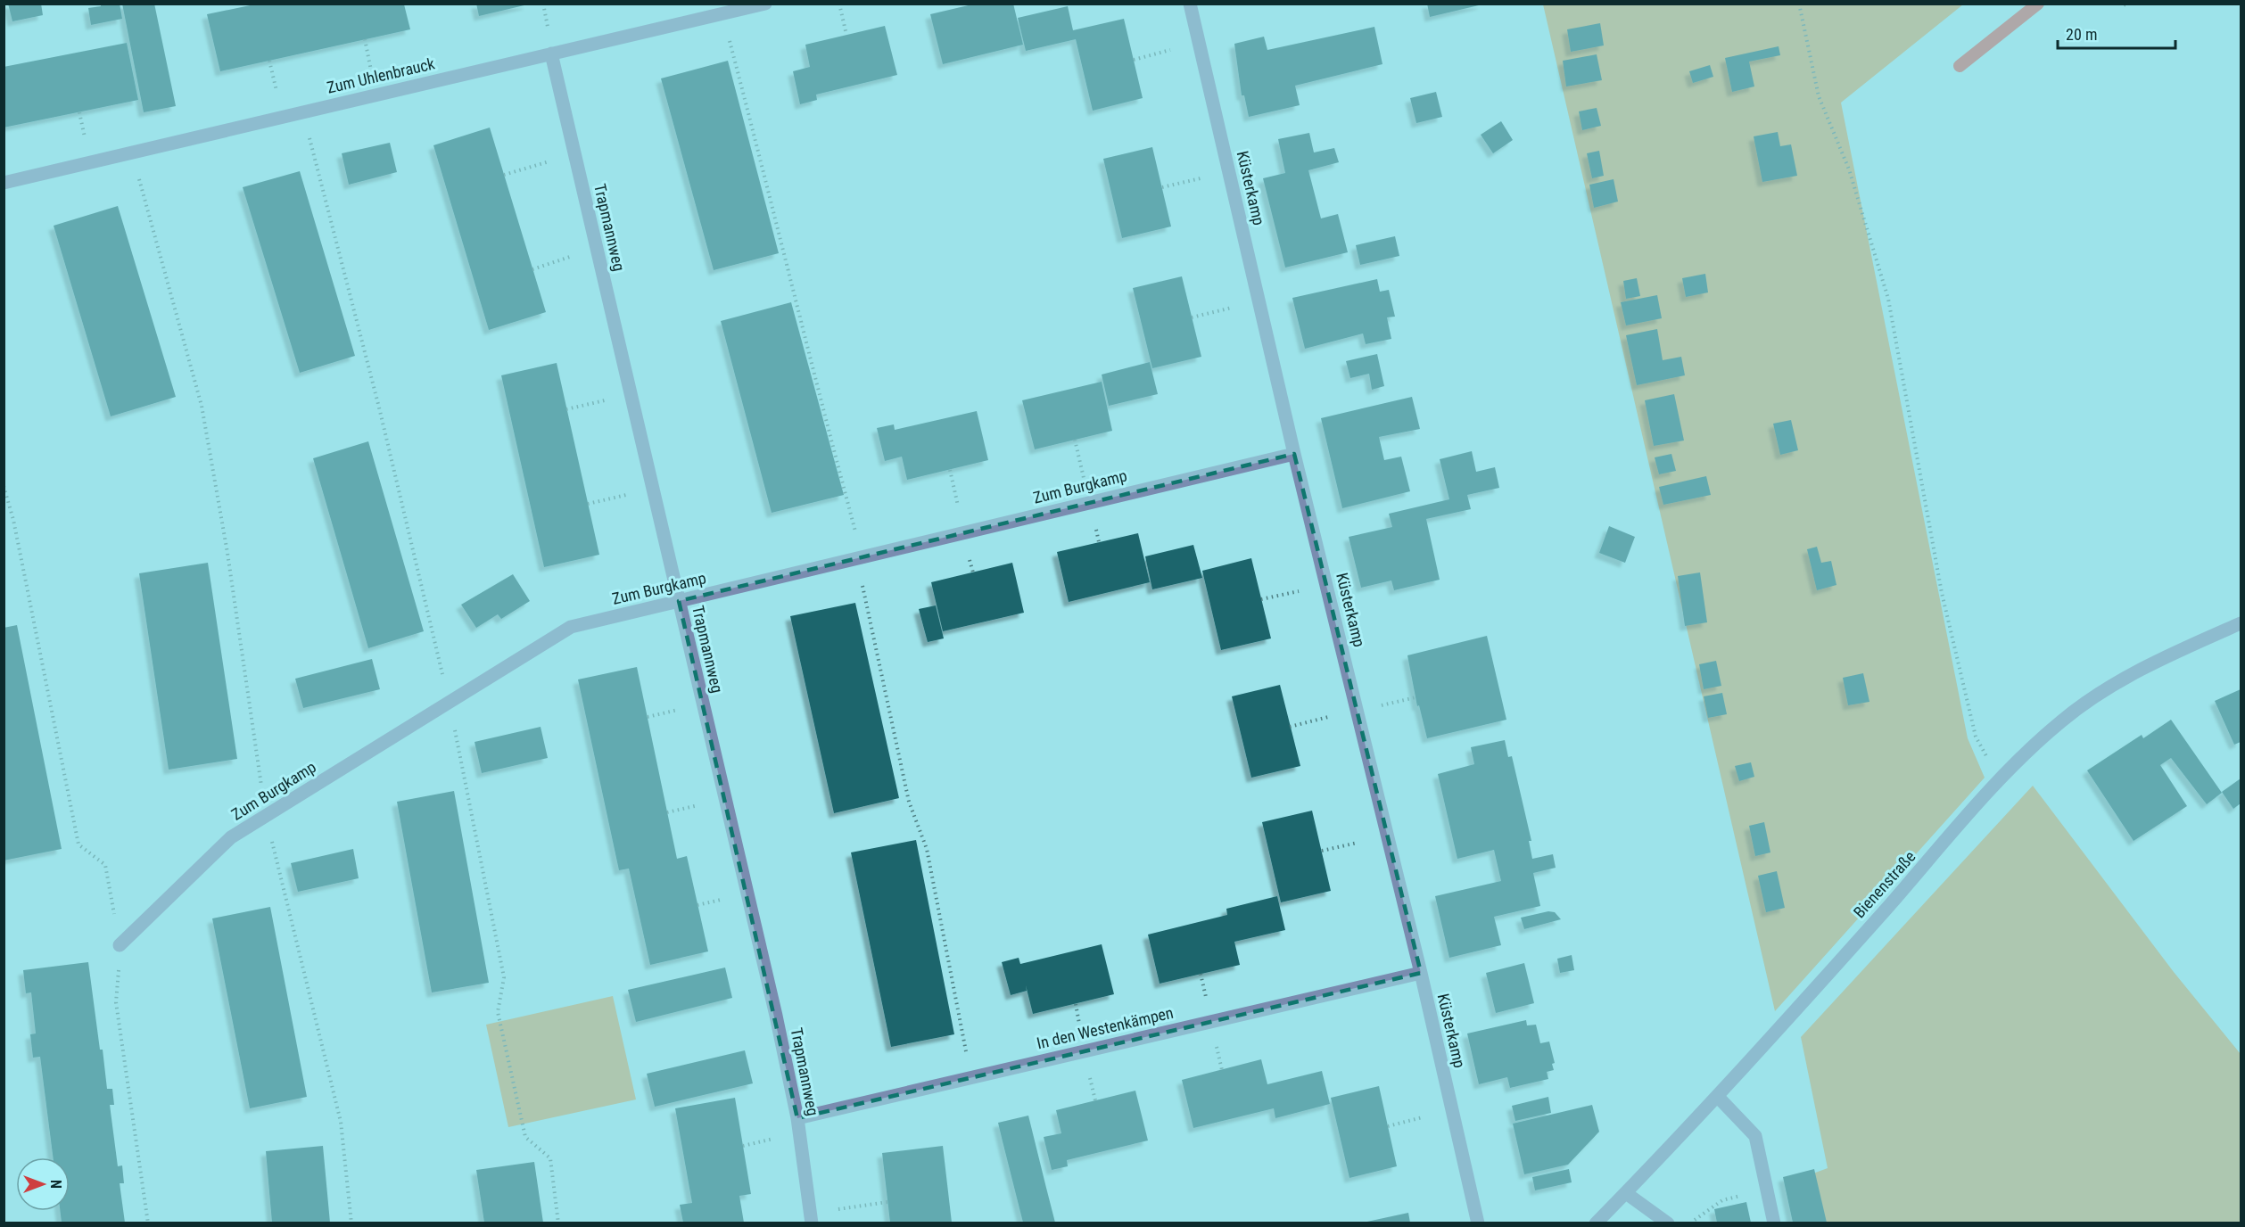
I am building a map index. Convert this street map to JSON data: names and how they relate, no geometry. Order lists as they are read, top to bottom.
{
  "streets": {
    "street": [
      "Zum Uhlenbrauck",
      "Küsterkamp",
      "Trapmannweg",
      "Zum Burgkamp",
      "Bienenstraße",
      "In den Westenkämpen"
    ]
  },
  "crossings": [
    ["Zum Uhlenbrauck", "Trapmannweg"],
    ["Küsterkamp", "Zum Burgkamp"],
    ["Küsterkamp", "In den Westenkämpen"],
    ["Trapmannweg", "Zum Burgkamp"],
    ["Trapmannweg", "In den Westenkämpen"]
  ],
  "scale_bar": "20 m",
  "north": "right"
}
